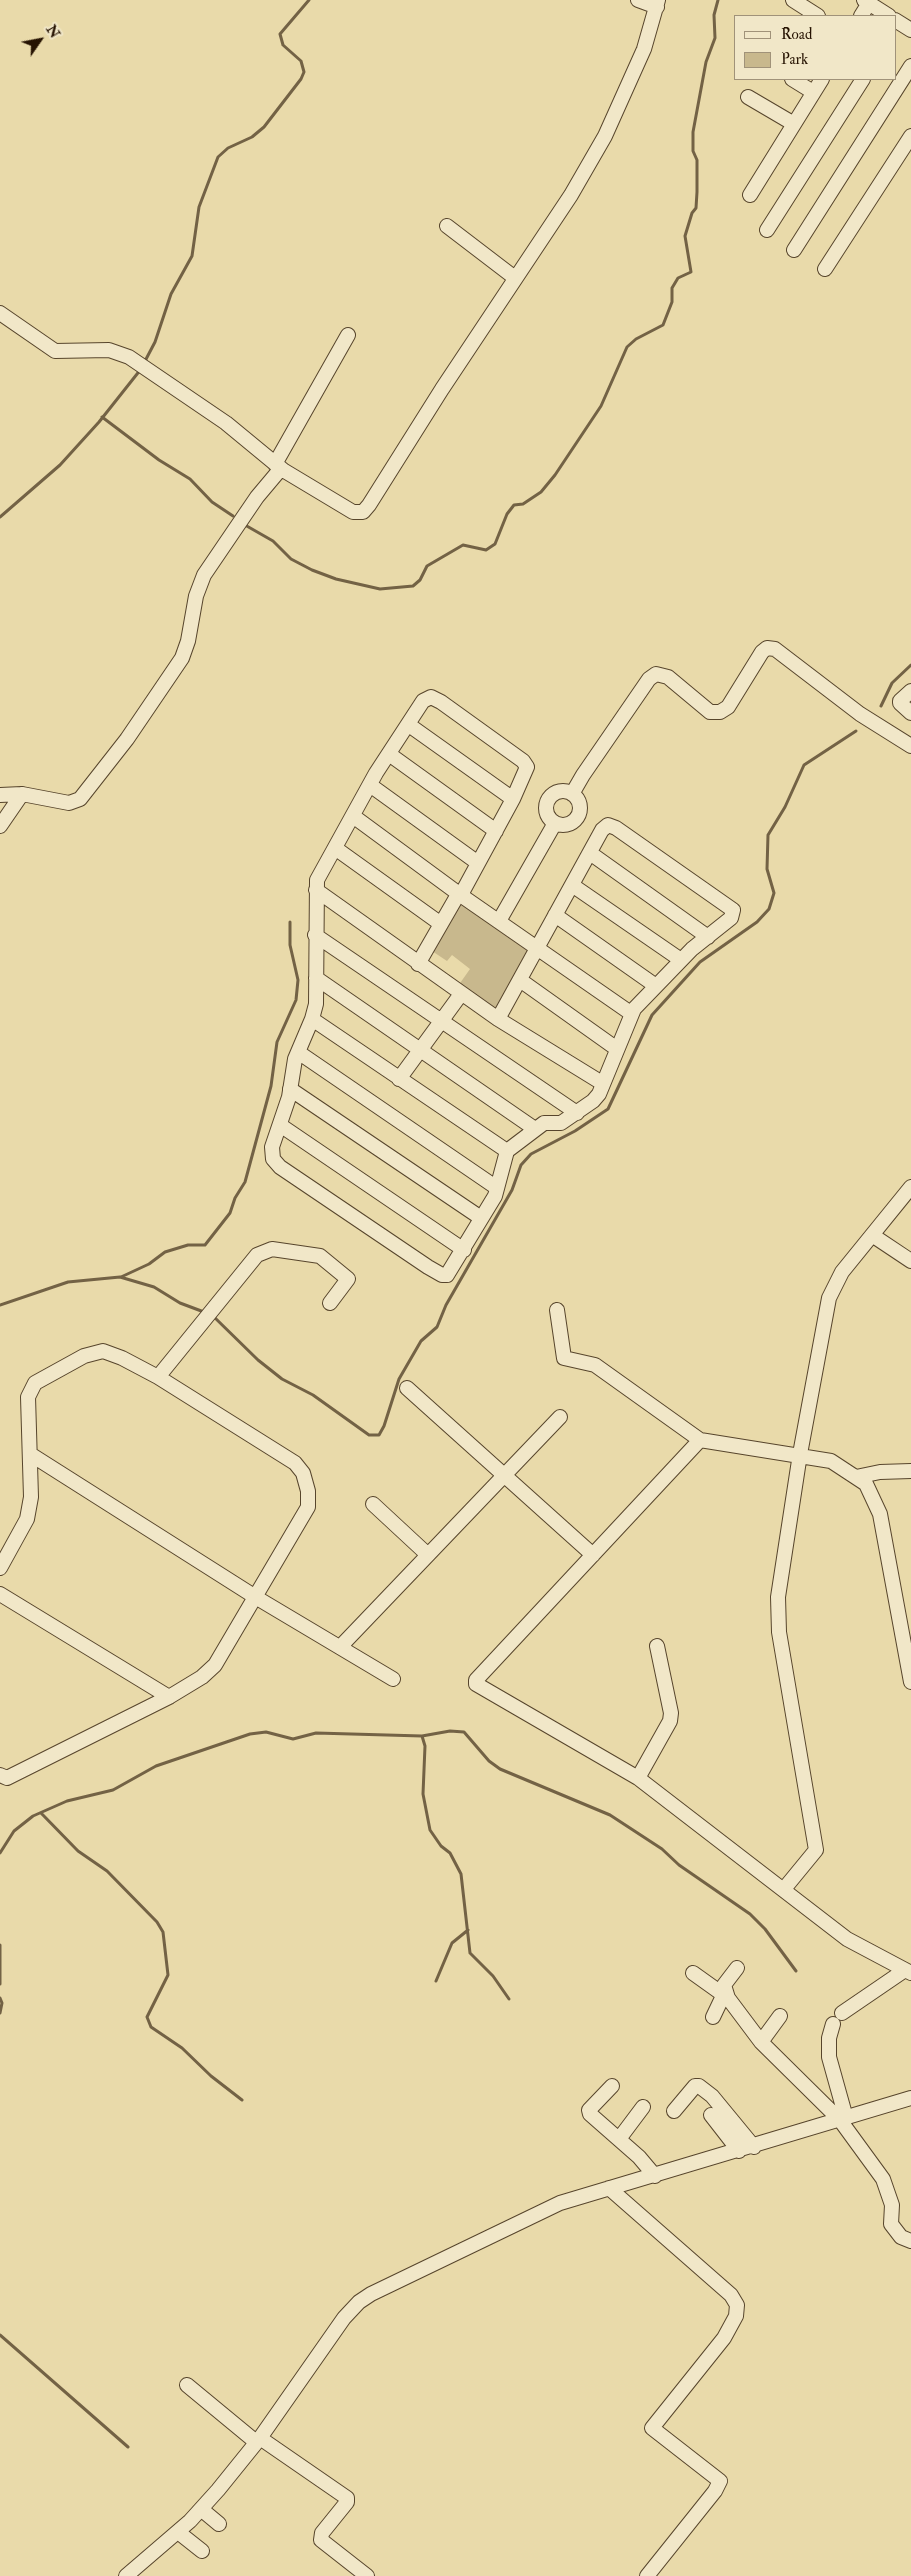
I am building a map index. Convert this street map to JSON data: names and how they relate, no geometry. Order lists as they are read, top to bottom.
{
  "legend": ["Road", "Park"],
  "north": "top right"
}
